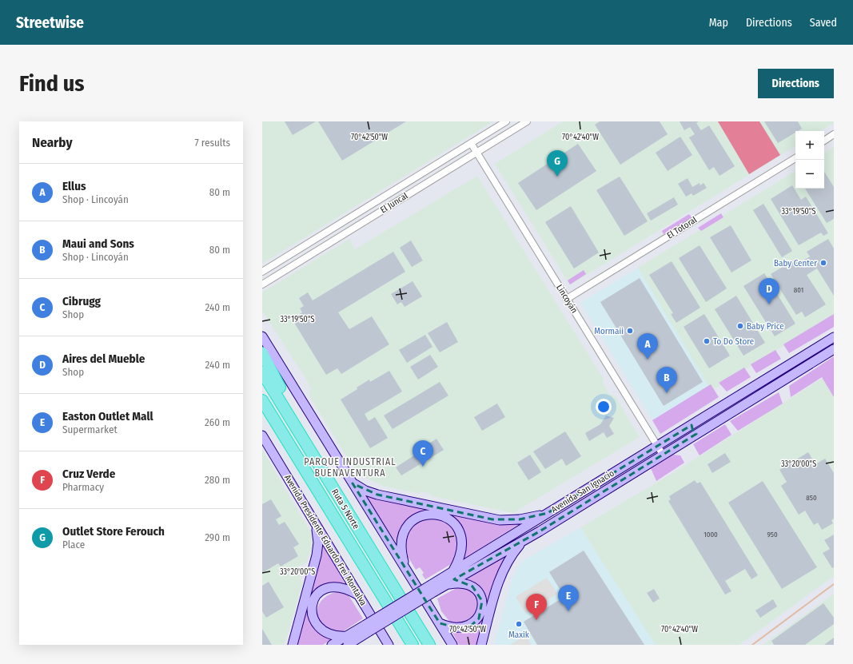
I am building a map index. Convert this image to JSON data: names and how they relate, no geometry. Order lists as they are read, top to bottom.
{
  "streets": {
    "highway": ["Ruta 5 Norte"],
    "main road": ["Avenida San Ignacio", "Avenida Presidente Eduardo Frei Montalva"],
    "street": ["El Juncal", "El Totoral", "Lincoyán"]
  },
  "crossings": [
    ["El Juncal", "Lincoyán"],
    ["El Totoral", "Lincoyán"],
    ["Lincoyán", "Avenida San Ignacio"]
  ],
  "districts": ["PARQUE INDUSTRIAL BUENAVENTURA"],
  "places": [
    "Baby Center",
    "Baby Price",
    "Mormaii",
    "To Do Store",
    "Maxik"
  ],
  "house_numbers": [
    "801",
    "850",
    "1000",
    "950"
  ],
  "page": {
    "header": "Streetwise",
    "nav": ["Map", "Directions", "Saved"],
    "buttons": "Directions",
    "title": "Find us",
    "heading": ["Nearby", "7 results"],
    "map_buttons": ["+", "−"],
    "pins": [
      "G",
      "D",
      "A",
      "B",
      "C",
      "E",
      "F"
    ],
    "list": [
      {
        "mark": "A",
        "name": "Ellus",
        "note": "Shop · Lincoyán",
        "value": "80 m"
      },
      {
        "mark": "B",
        "name": "Maui and Sons",
        "note": "Shop · Lincoyán",
        "value": "80 m"
      },
      {
        "mark": "C",
        "name": "Cibrugg",
        "note": "Shop",
        "value": "240 m"
      },
      {
        "mark": "D",
        "name": "Aires del Mueble",
        "note": "Shop",
        "value": "240 m"
      },
      {
        "mark": "E",
        "name": "Easton Outlet Mall",
        "note": "Supermarket",
        "value": "260 m"
      },
      {
        "mark": "F",
        "name": "Cruz Verde",
        "note": "Pharmacy",
        "value": "280 m"
      },
      {
        "mark": "G",
        "name": "Outlet Store Ferouch",
        "note": "Place",
        "value": "290 m"
      }
    ]
  },
  "coordinates": [
    "70°42'50\"W",
    "70°42'40\"W",
    "33°19'50\"S",
    "33°20'00\"S"
  ]
}
